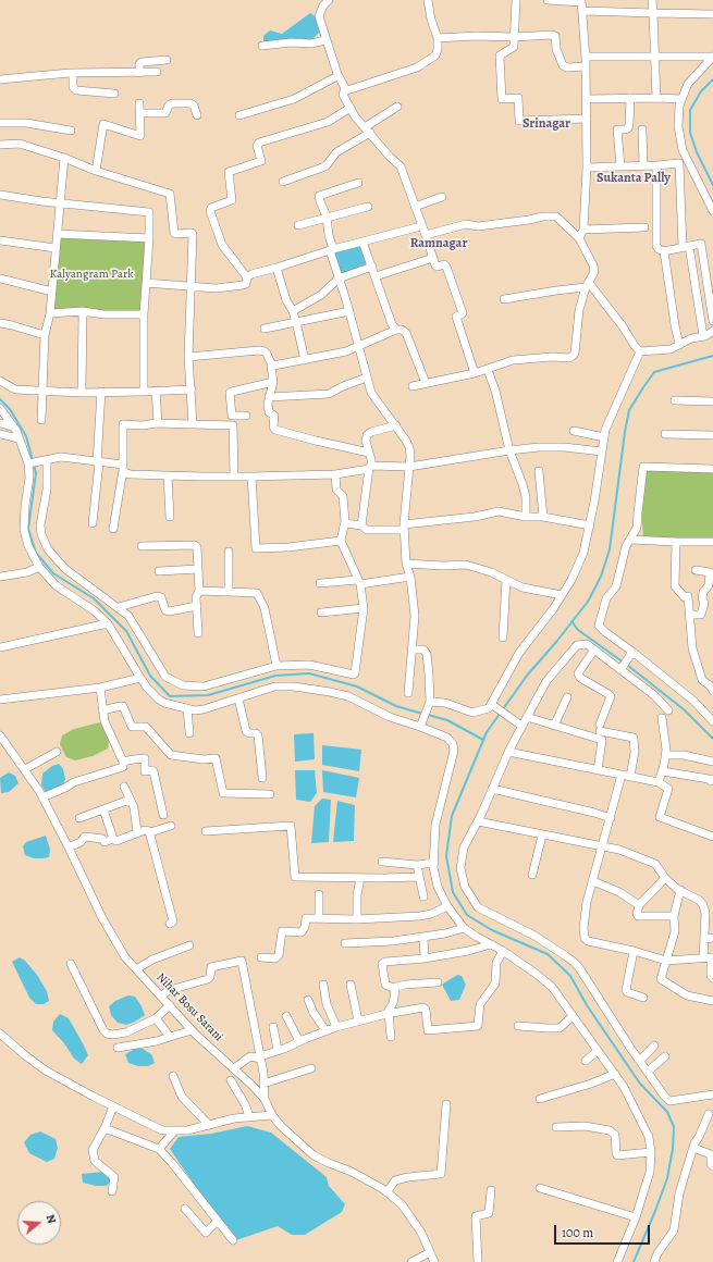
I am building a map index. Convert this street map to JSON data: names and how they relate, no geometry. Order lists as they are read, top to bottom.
{
  "streets": {
    "street": ["Nihar Bosu Sarani"]
  },
  "districts": ["Srinagar", "Sukanta Pally", "Ramnagar"],
  "parks": ["Kalyangram Park"],
  "scale_bar": "100 m",
  "north": "right"
}
